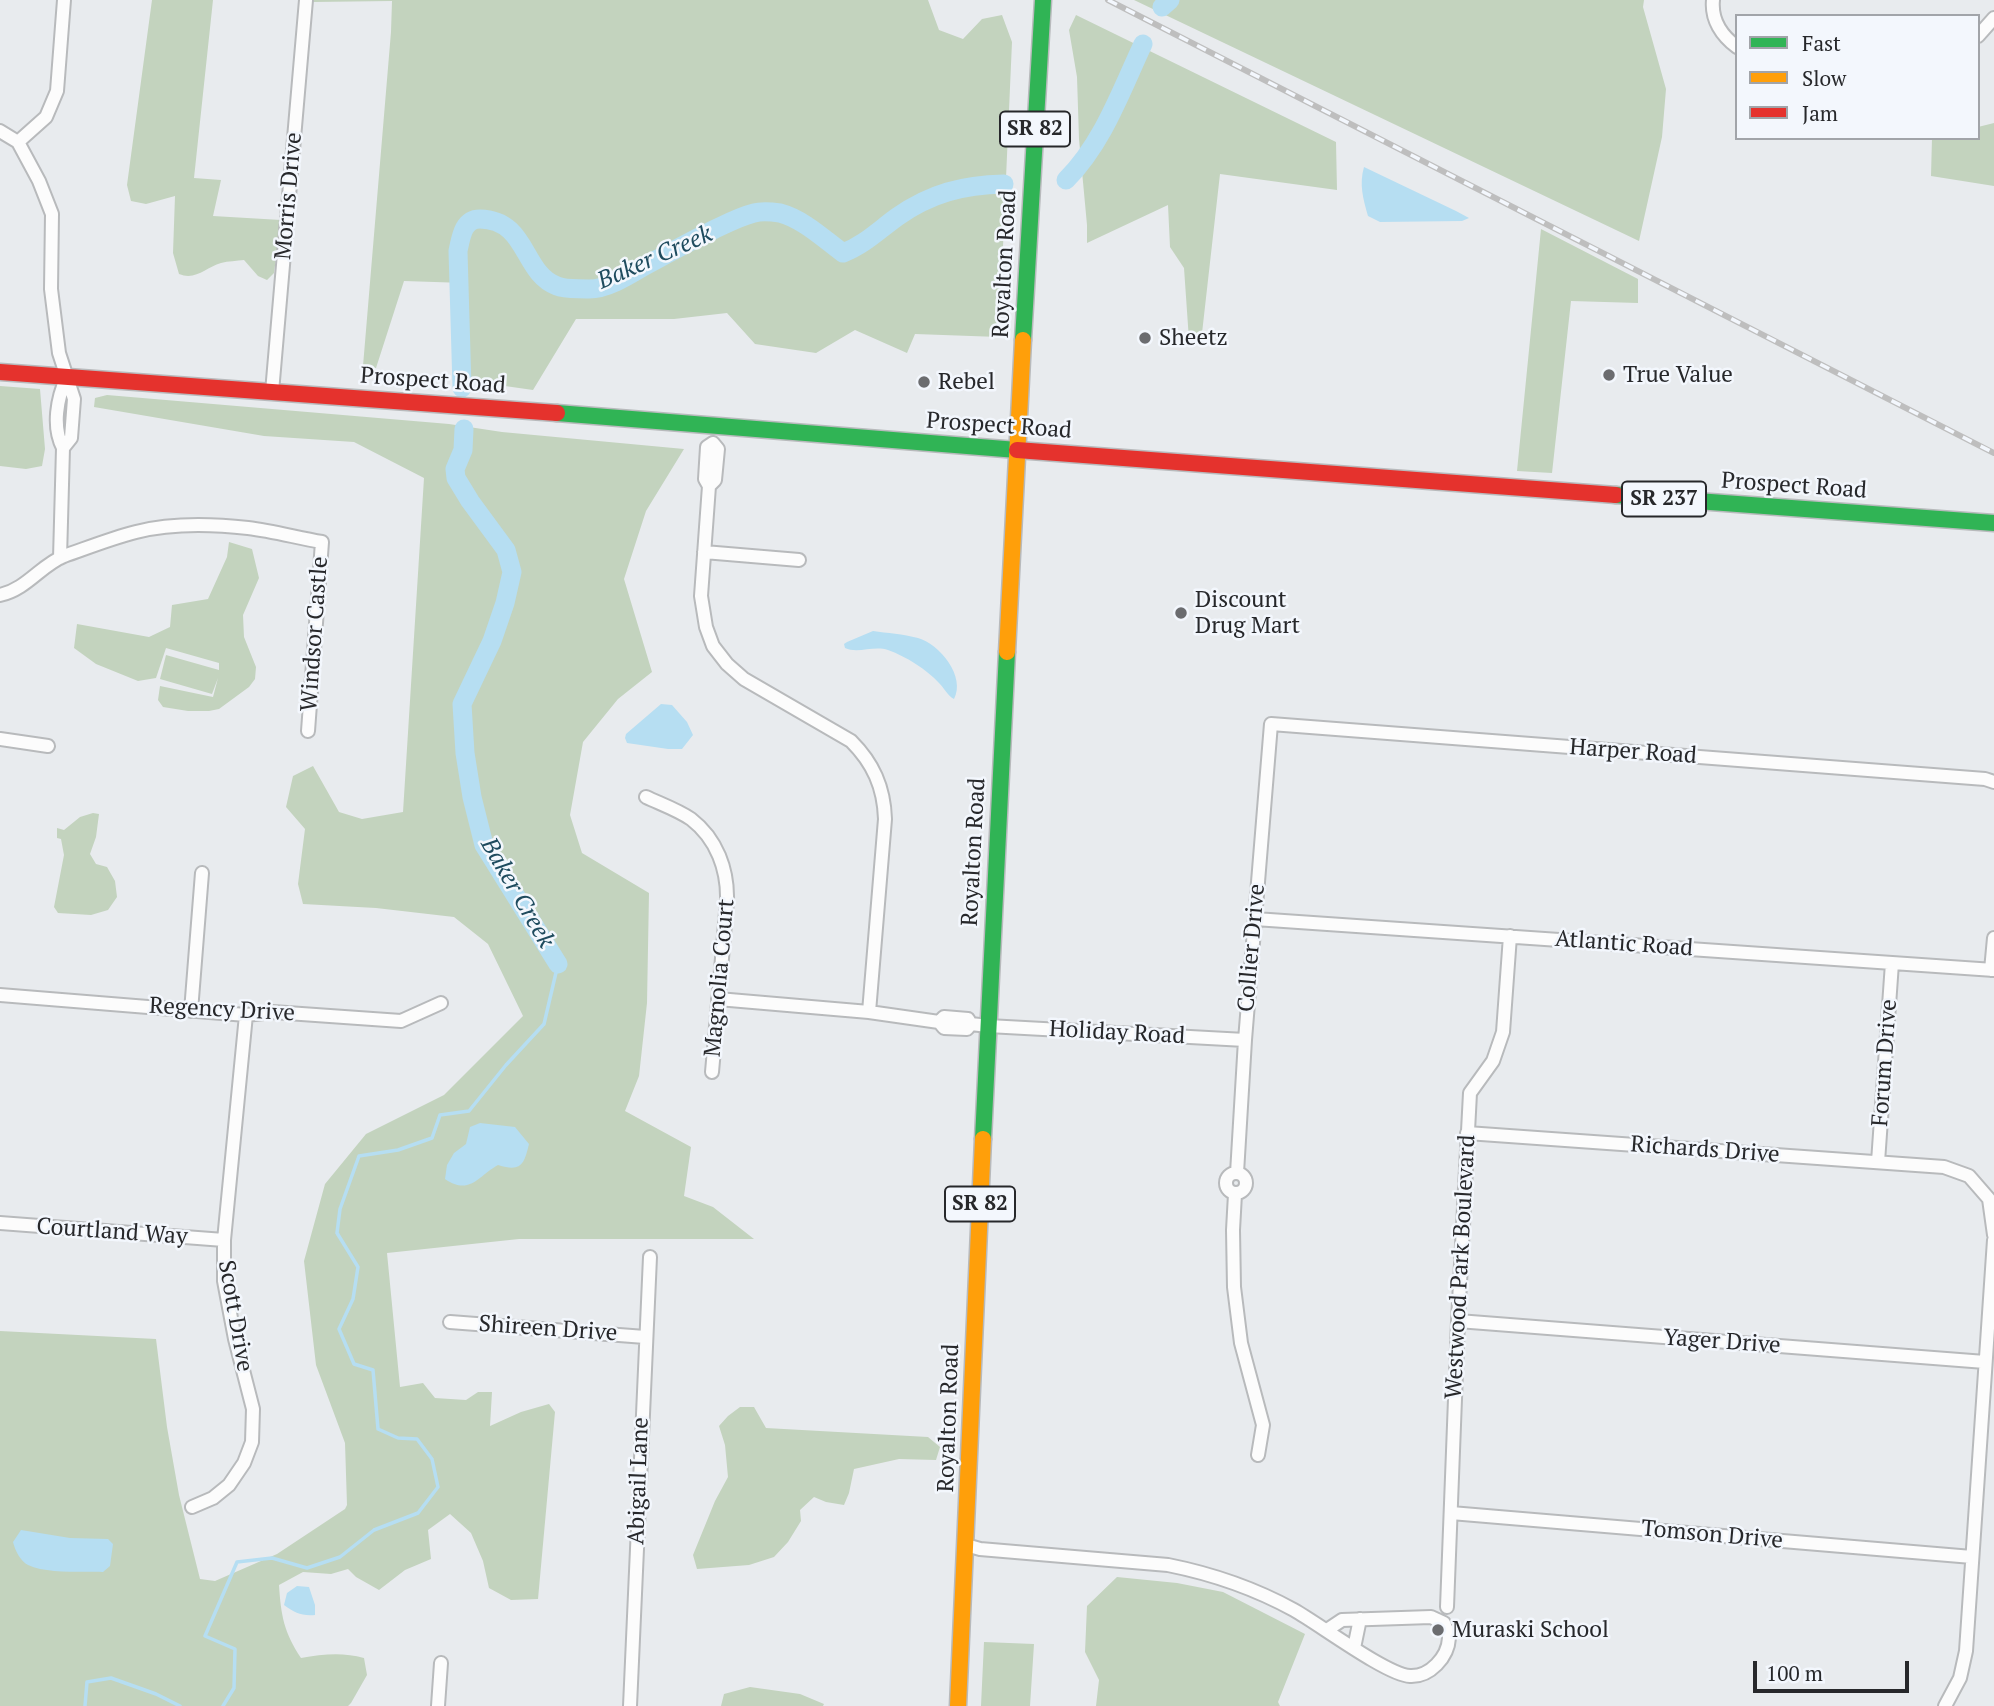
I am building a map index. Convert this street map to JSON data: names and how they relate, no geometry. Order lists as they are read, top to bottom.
{
  "streets": {
    "main road": [
      "SR 82",
      "Royalton Road",
      "Prospect Road",
      "SR 237"
    ],
    "street": [
      "Morris Drive",
      "Windsor Castle",
      "Harper Road",
      "Atlantic Road",
      "Collier Drive",
      "Magnolia Court",
      "Regency Drive",
      "Holiday Road",
      "Forum Drive",
      "Richards Drive",
      "Courtland Way",
      "Westwood Park Boulevard",
      "Scott Drive",
      "Shireen Drive",
      "Yager Drive",
      "Abigail Lane",
      "Tomson Drive"
    ]
  },
  "crossings": [
    ["Morris Drive", "Prospect Road"],
    ["Royalton Road", "Prospect Road"],
    ["Royalton Road", "Holiday Road"],
    ["Harper Road", "Collier Drive"],
    ["Atlantic Road", "Collier Drive"],
    ["Atlantic Road", "Forum Drive"],
    ["Atlantic Road", "Westwood Park Boulevard"],
    ["Collier Drive", "Holiday Road"],
    ["Regency Drive", "Scott Drive"],
    ["Forum Drive", "Richards Drive"],
    ["Richards Drive", "Westwood Park Boulevard"],
    ["Courtland Way", "Scott Drive"],
    ["Westwood Park Boulevard", "Yager Drive"],
    ["Westwood Park Boulevard", "Tomson Drive"],
    ["Shireen Drive", "Abigail Lane"]
  ],
  "water": ["Baker Creek"],
  "places": [
    "Sheetz",
    "True Value",
    "Rebel",
    "Discount Drug Mart",
    "Muraski School"
  ],
  "legend": ["Fast", "Slow", "Jam"],
  "scale_bar": "100 m"
}
